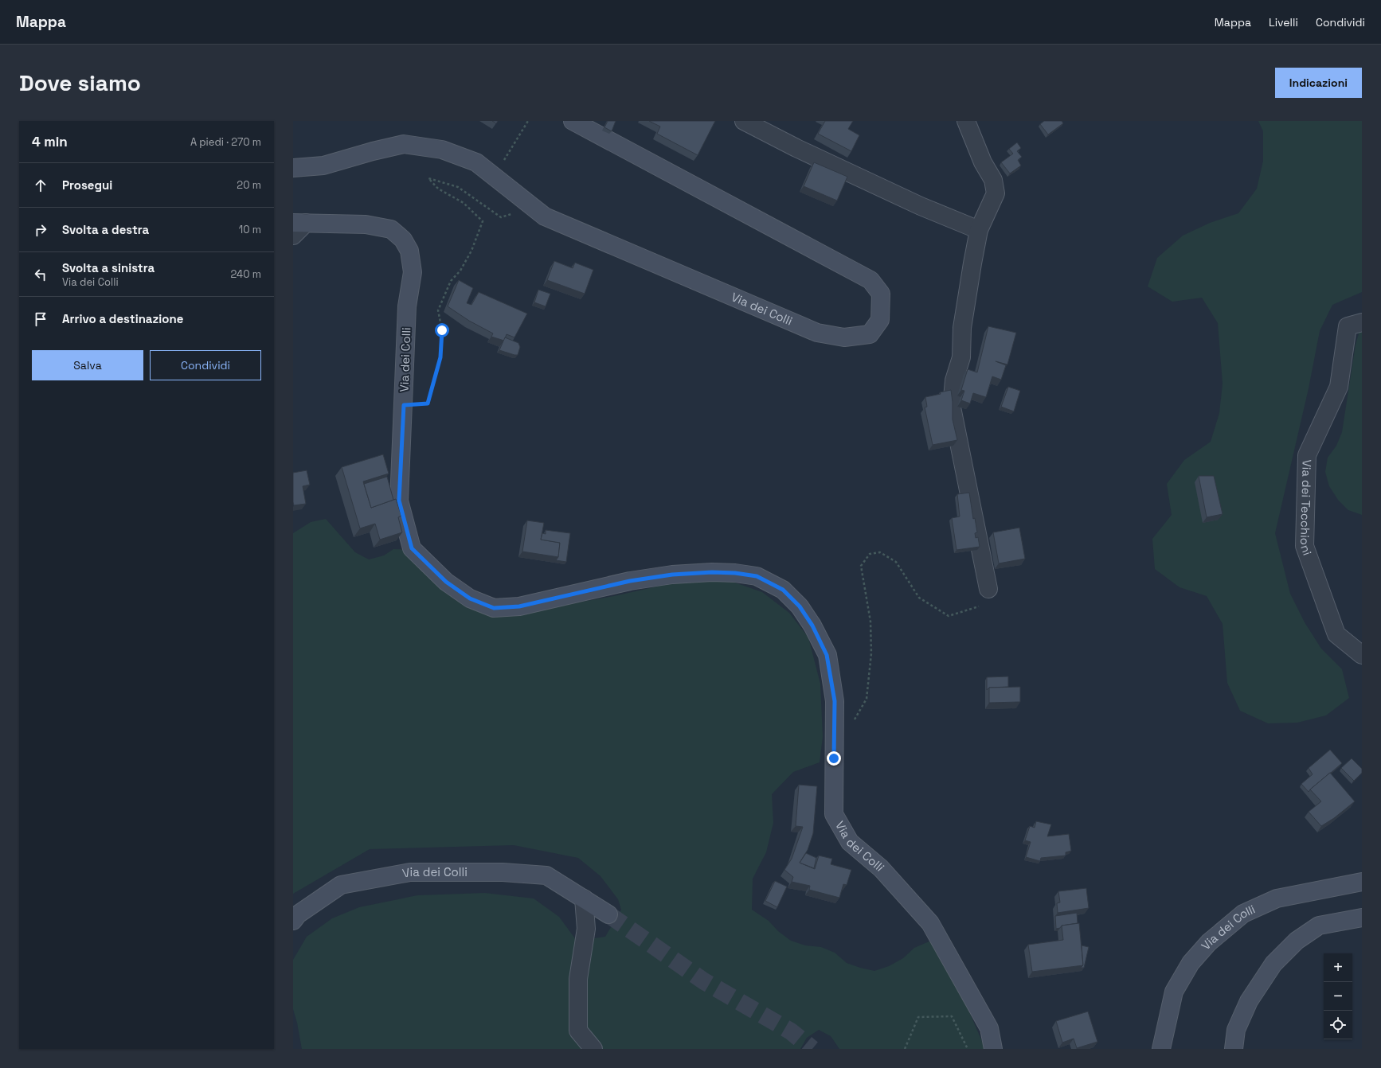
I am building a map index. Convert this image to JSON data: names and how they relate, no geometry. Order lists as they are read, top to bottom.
{
  "streets": {
    "street": ["Via dei Colli", "Via dei Tecchioni"]
  },
  "page": {
    "header": "Mappa",
    "nav": ["Mappa", "Livelli", "Condividi"],
    "buttons": [
      "Indicazioni",
      ["Salva", "Condividi"]
    ],
    "title": "Dove siamo",
    "heading": ["4 min", "A piedi · 270 m"],
    "list": [
      ["Prosegui", "20 m"],
      ["Svolta a destra", "10 m"],
      ["Svolta a sinistra", "Via dei Colli", "240 m"],
      "Arrivo a destinazione"
    ],
    "map_buttons": ["+", "−"]
  }
}
